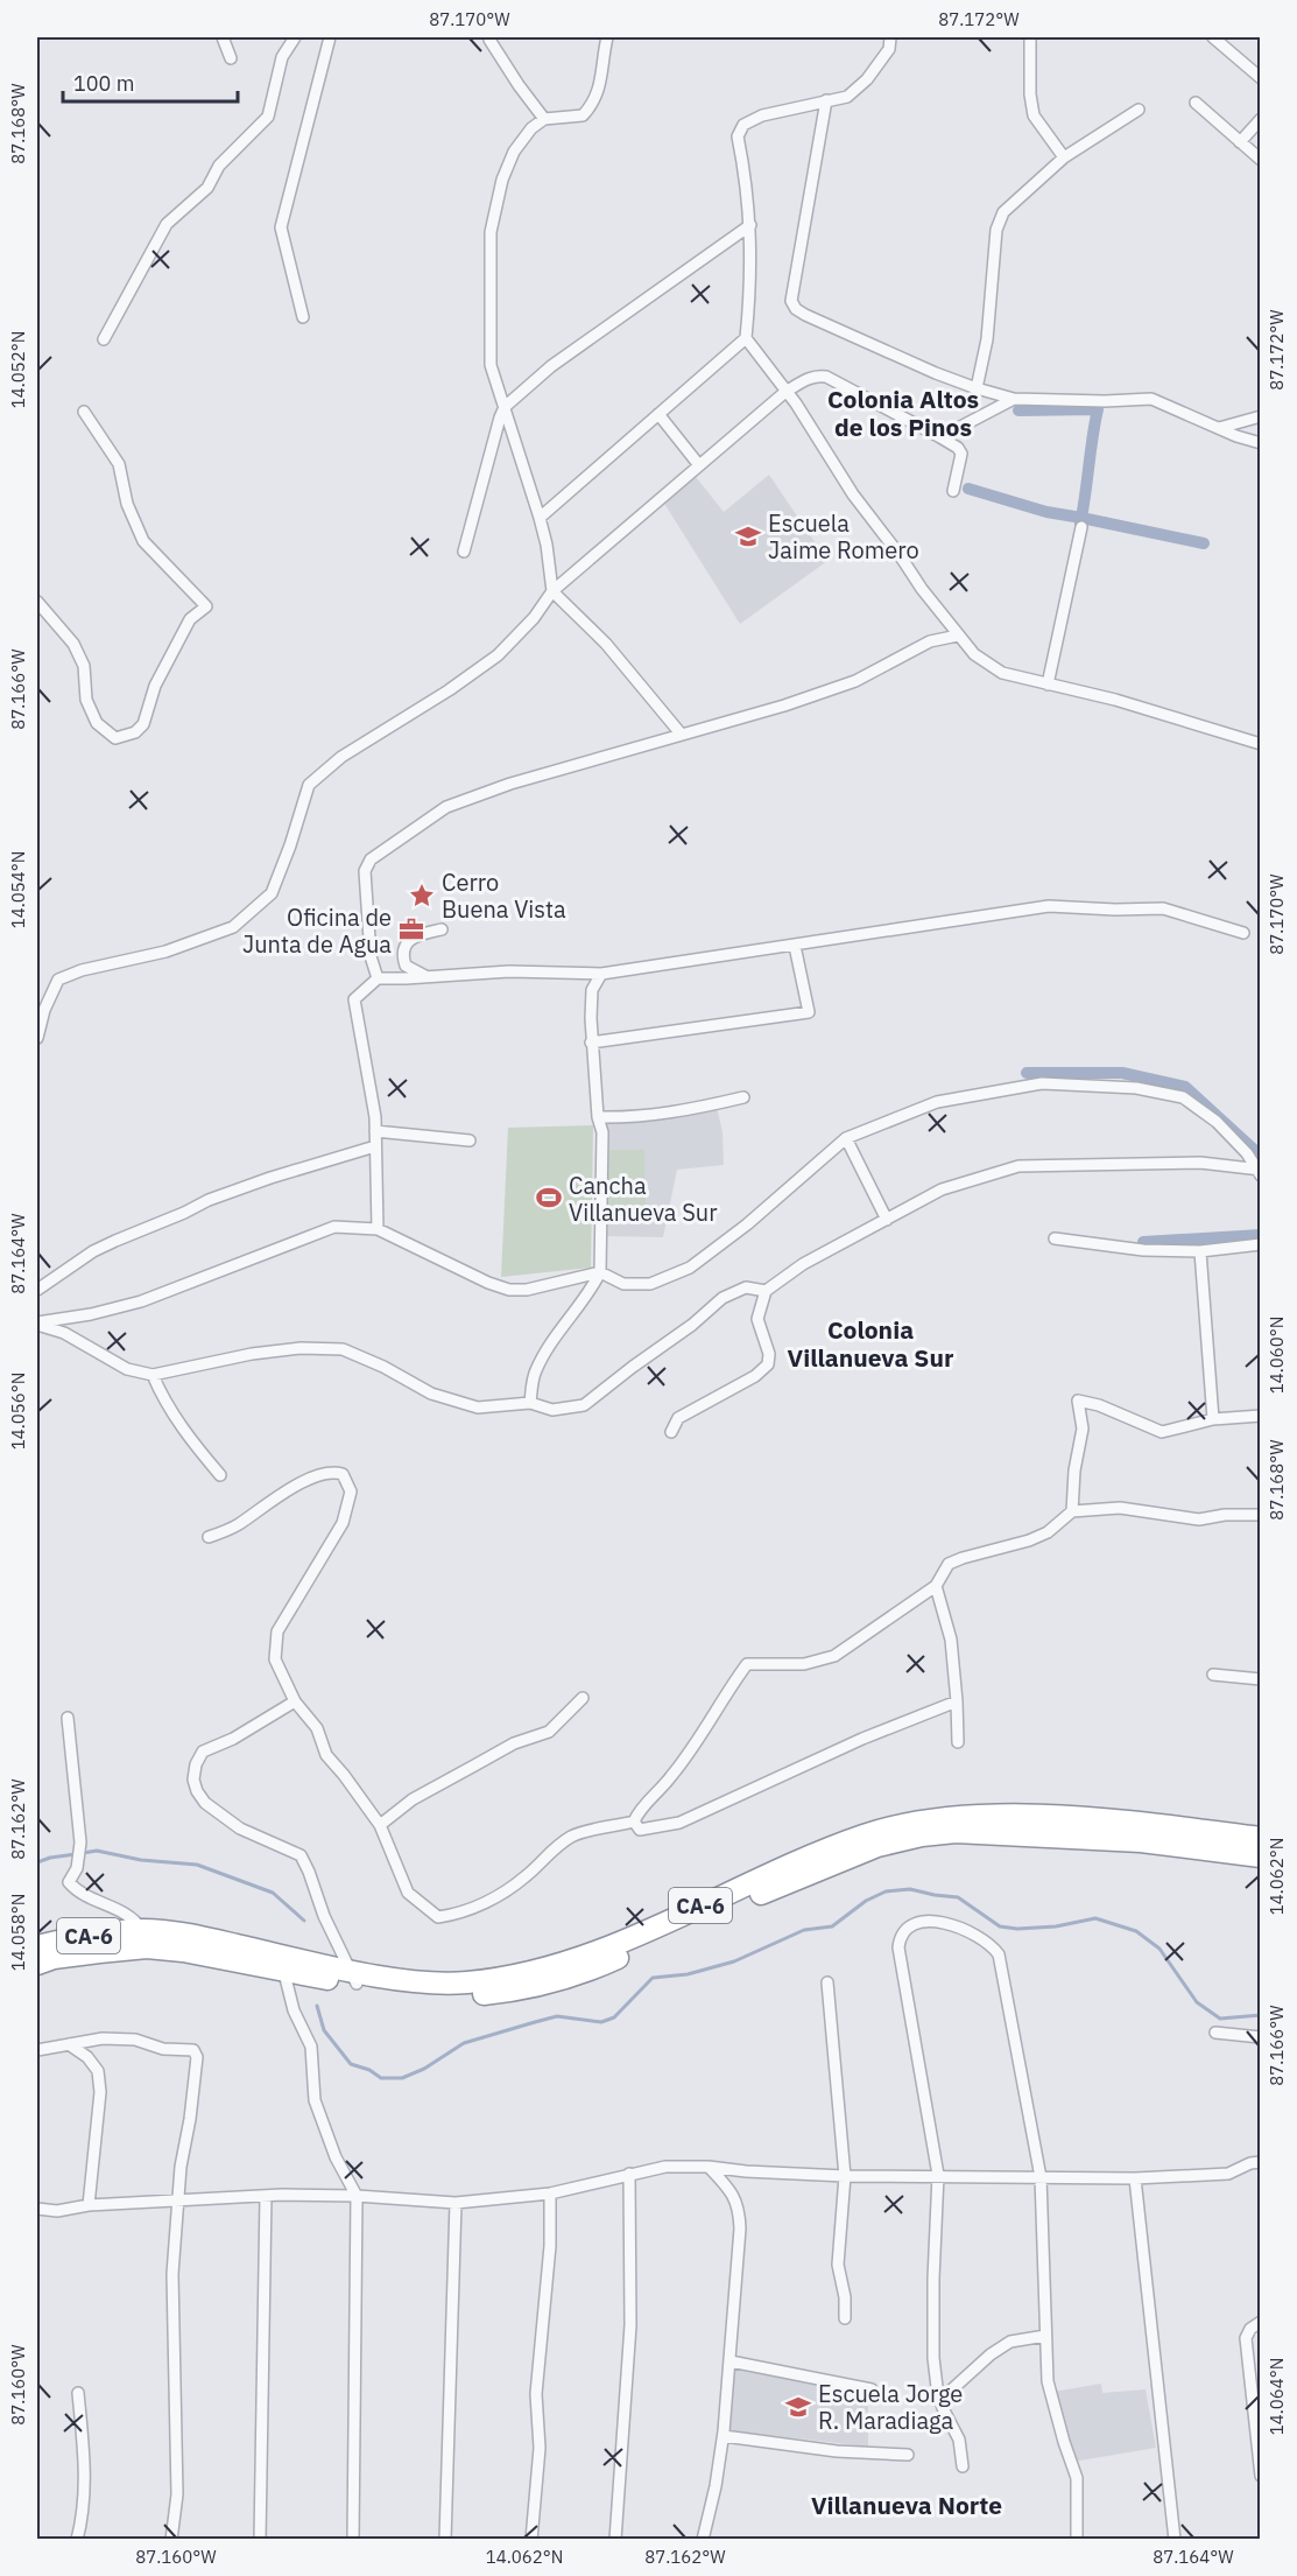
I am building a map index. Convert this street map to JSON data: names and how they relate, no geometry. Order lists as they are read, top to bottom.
{
  "streets": {
    "highway": ["CA-6"]
  },
  "districts": ["Colonia Altos de los Pinos", "Colonia Villanueva Sur", "Villanueva Norte"],
  "places": {
    "school or university": ["Escuela Jaime Romero", "Escuela Jorge R. Maradiaga"],
    "place": ["Cerro Buena Vista"],
    "office": ["Oficina de Junta de Agua"],
    "sports": ["Cancha Villanueva Sur"]
  },
  "scale_bar": "100 m",
  "coordinates": [
    "87.170°W",
    "87.172°W",
    "87.168°W",
    "14.052°N",
    "87.166°W",
    "14.054°N",
    "87.164°W",
    "14.060°N",
    "14.056°N",
    "87.162°W",
    "14.062°N",
    "14.058°N",
    "87.160°W",
    "14.064°N"
  ]
}
